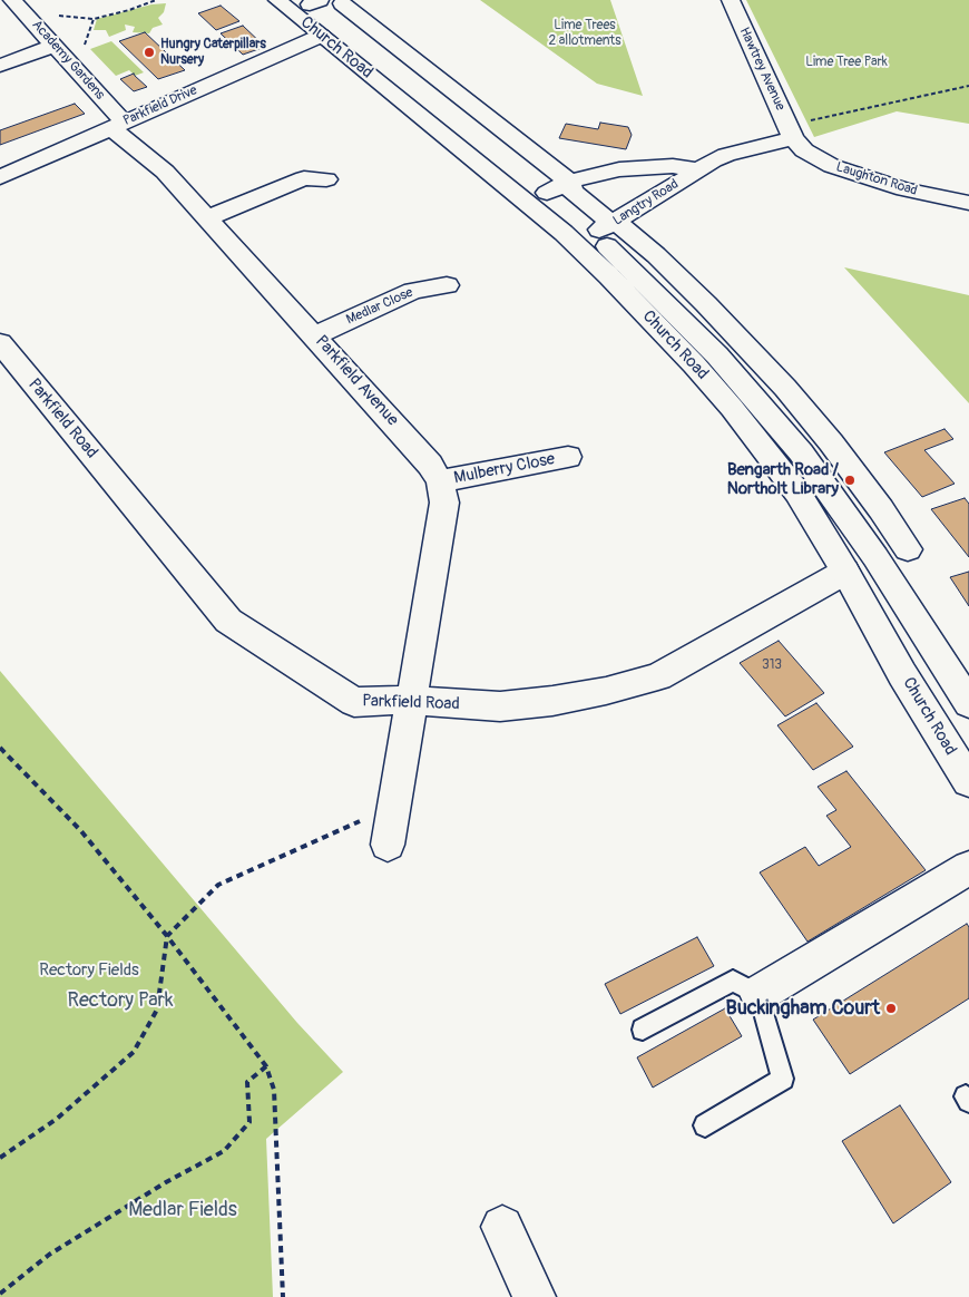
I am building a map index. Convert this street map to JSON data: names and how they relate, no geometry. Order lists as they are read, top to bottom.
{
  "streets": {
    "main road": [
      "Church Road",
      "Academy Gardens",
      "Hawtrey Avenue",
      "Parkfield Drive",
      "Laughton Road",
      "Langtry Road",
      "Medlar Close",
      "Parkfield Avenue",
      "Parkfield Road",
      "Mulberry Close"
    ]
  },
  "crossings": [
    ["Church Road", "Parkfield Drive"],
    ["Church Road", "Langtry Road"],
    ["Church Road", "Parkfield Road"],
    ["Academy Gardens", "Parkfield Drive"],
    ["Academy Gardens", "Parkfield Avenue"],
    ["Hawtrey Avenue", "Laughton Road"],
    ["Hawtrey Avenue", "Langtry Road"],
    ["Parkfield Drive", "Parkfield Avenue"],
    ["Laughton Road", "Langtry Road"],
    ["Medlar Close", "Parkfield Avenue"],
    ["Parkfield Avenue", "Parkfield Road"],
    ["Parkfield Avenue", "Mulberry Close"]
  ],
  "parks": [
    "Lime Trees 2 allotments",
    "Lime Tree Park",
    "Rectory Fields",
    "Rectory Park",
    "Medlar Fields"
  ],
  "places": ["Hungry Caterpillars Nursery", "Bengarth Road / Northolt Library", "Buckingham Court"],
  "house_numbers": ["313"]
}
